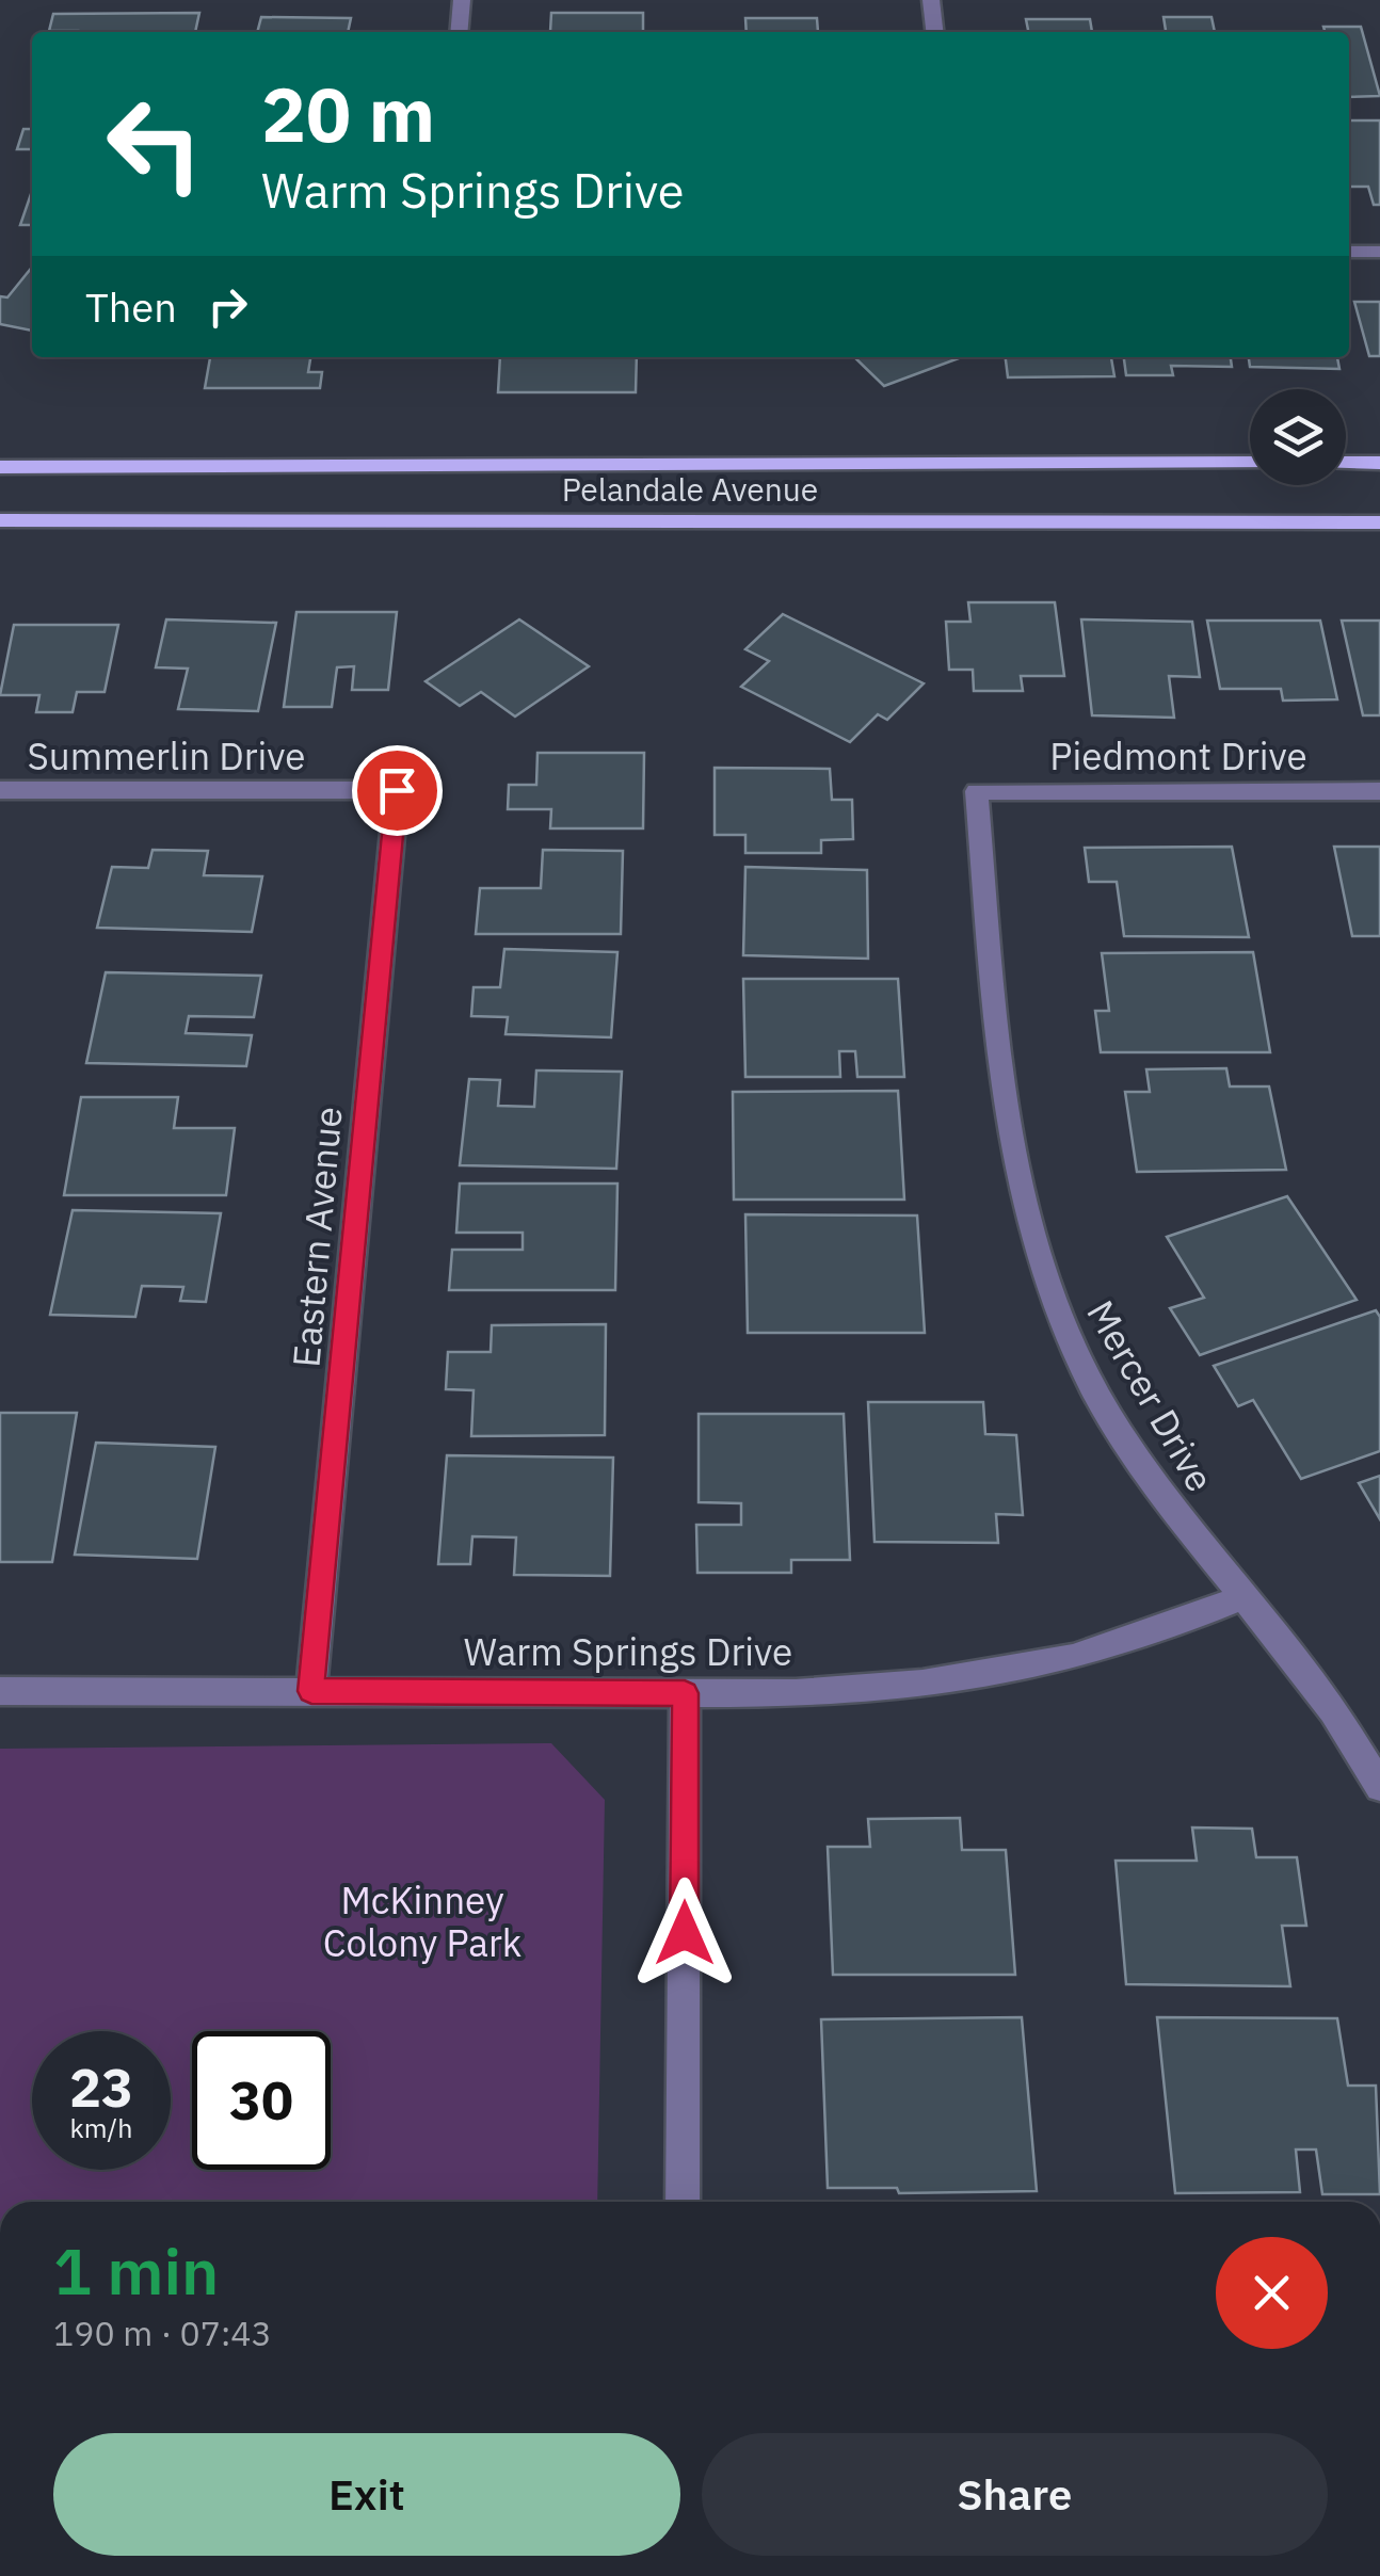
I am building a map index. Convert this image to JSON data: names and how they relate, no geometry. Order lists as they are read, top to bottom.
{
  "streets": {
    "main road": ["Pelandale Avenue"],
    "street": [
      "Summerlin Drive",
      "Piedmont Drive",
      "Eastern Avenue",
      "Mercer Drive",
      "Warm Springs Drive"
    ]
  },
  "crossings": [
    ["Summerlin Drive", "Eastern Avenue"],
    ["Piedmont Drive", "Mercer Drive"],
    ["Eastern Avenue", "Warm Springs Drive"],
    ["Mercer Drive", "Warm Springs Drive"]
  ],
  "parks": ["McKinney Colony Park"],
  "page": {
    "turn": ["20 m", "Warm Springs Drive"],
    "then": "Then",
    "speed": "23 km/h",
    "limit": "30",
    "heading": ["1 min", "190 m · 07:43"],
    "buttons": ["Exit", "Share"]
  }
}
